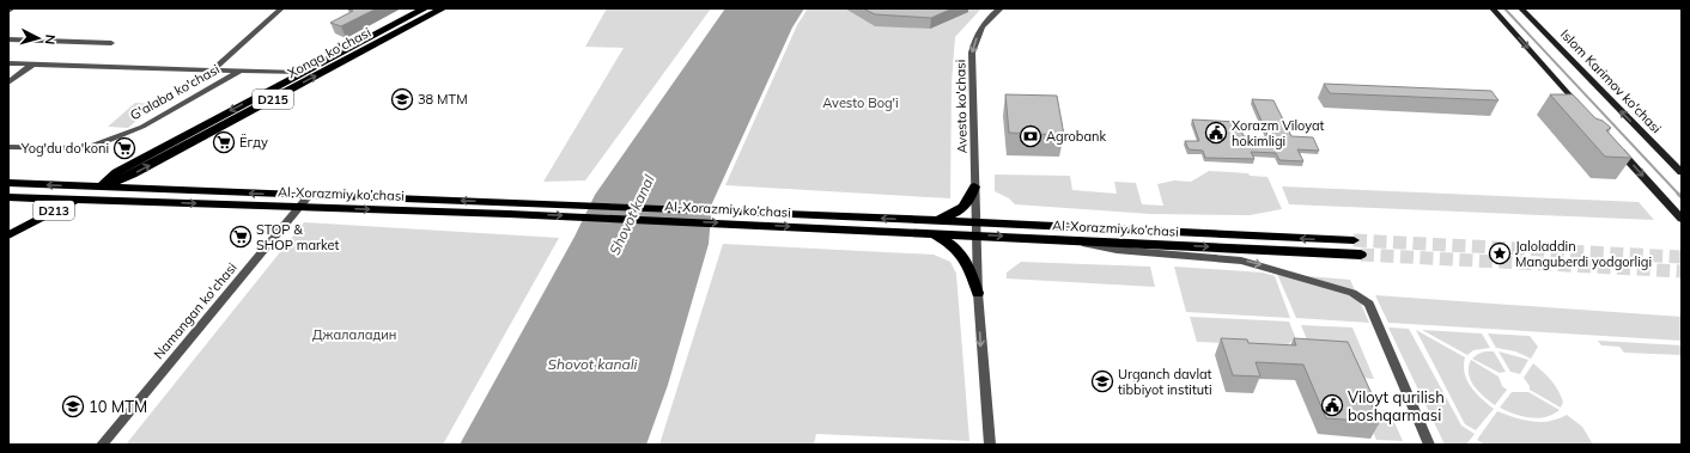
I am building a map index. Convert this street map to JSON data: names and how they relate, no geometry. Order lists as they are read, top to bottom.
{
  "streets": {
    "main road": [
      "Xonqa ko'chasi",
      "Islom Karimov ko'chasi",
      "D215",
      "Al-Xorazmiy ko’chasi",
      "D213"
    ],
    "street": ["G'alaba ko'chasi", "Avesto ko'chasi", "Namangan ko'chasi"]
  },
  "crossings": [
    ["Xonqa ko'chasi", "G'alaba ko'chasi"],
    ["Xonqa ko'chasi", "Al-Xorazmiy ko’chasi"],
    ["Avesto ko'chasi", "Al-Xorazmiy ko’chasi"],
    ["Al-Xorazmiy ko’chasi", "Namangan ko'chasi"]
  ],
  "one_way": ["Avesto ko'chasi"],
  "water": ["Shovot kanal", "Shovot kanali"],
  "parks": ["Avesto Bog'i", "Джалаладин"],
  "places": {
    "school or university": ["38 MTM", "Urganch davlat tibbiyot instituti", "10 MTM"],
    "public building": ["Xorazm Viloyat hokimligi", "Viloyt qurilish boshqarmasi"],
    "bank": ["Agrobank"],
    "supermarket": ["Ёгду", "Yog'du do'koni", "STOP & SHOP market"],
    "place": ["Jaloladdin Manguberdi yodgorligi"]
  },
  "north": "right"
}
